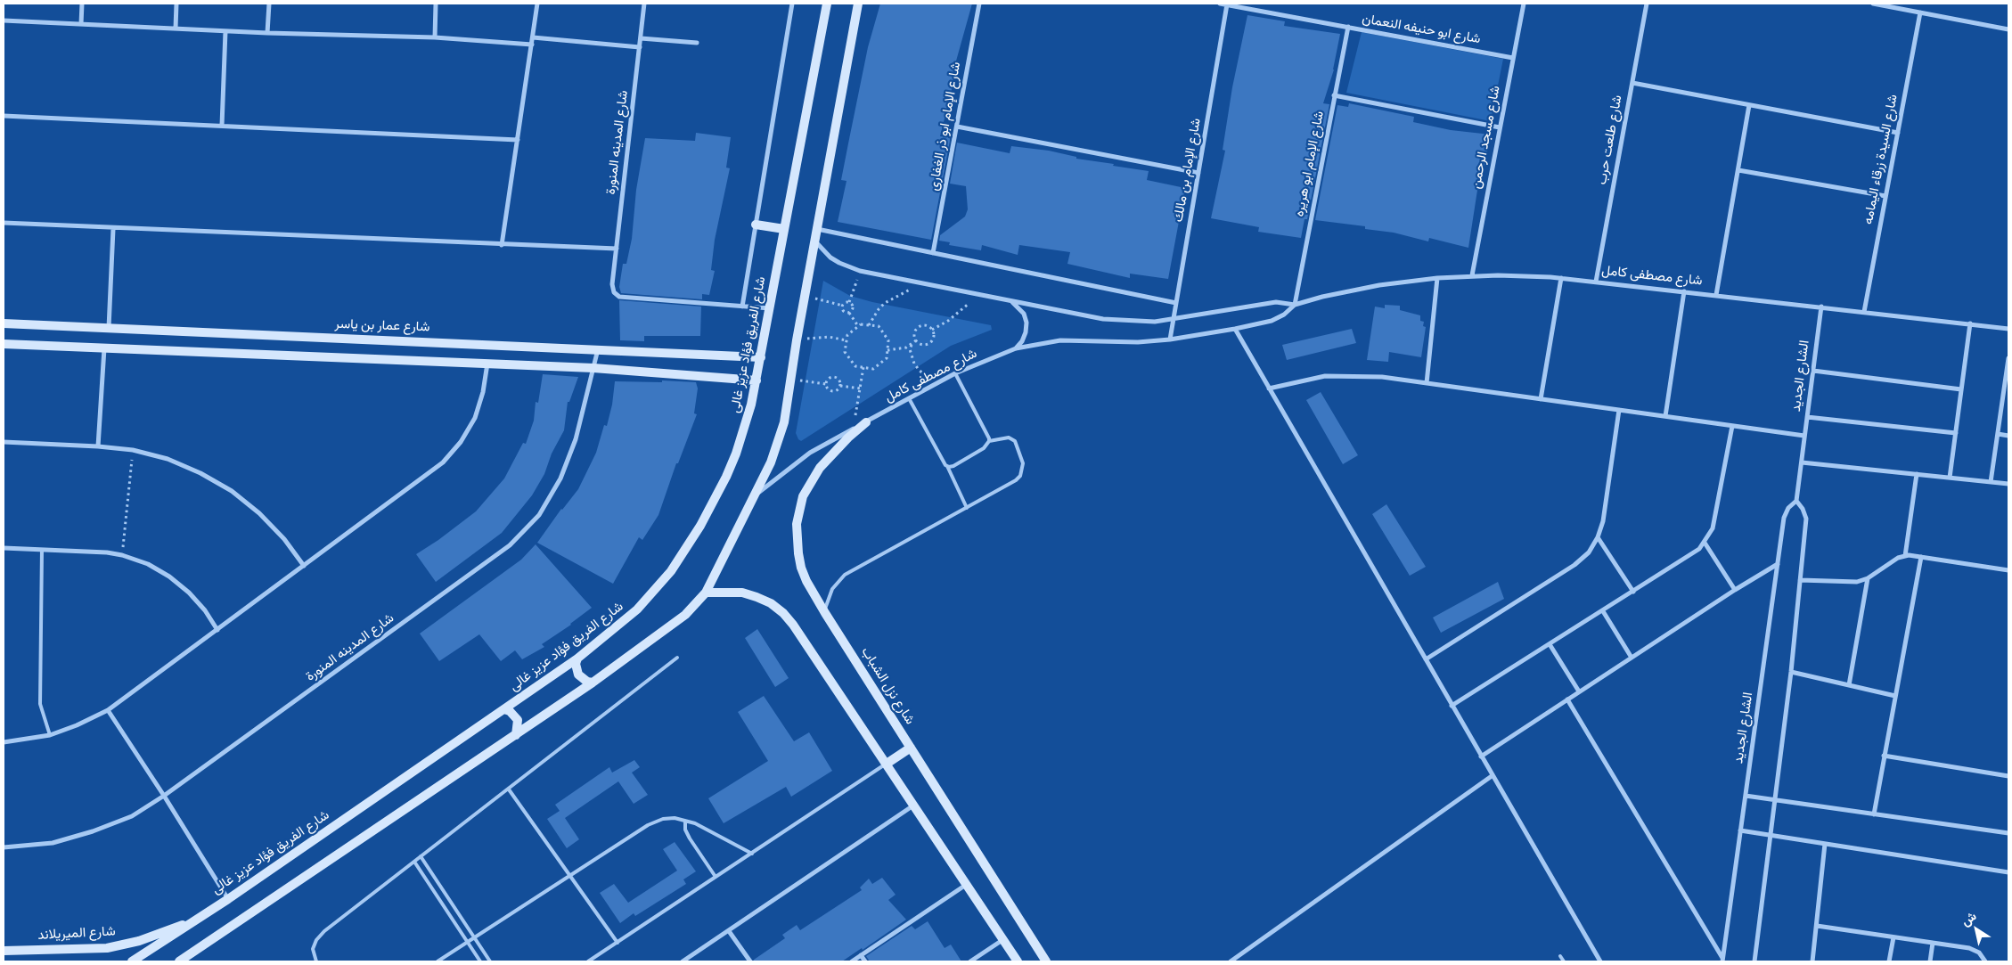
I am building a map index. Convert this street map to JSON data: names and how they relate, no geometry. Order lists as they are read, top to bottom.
{
  "streets": {
    "street": [
      "شارع ابو حنيفه النعمان",
      "شارع الإمام ابو ذر الغفارى",
      "شارع مسجد الرحمن",
      "شارع طلعت حرب",
      "شارع المدينه المنورة",
      "شارع السيدة زرقاء اليمامه",
      "شارع الإمام ابو هريره",
      "شارع الإمام بن مالك",
      "شارع مصطفى كامل",
      "شارع عمار بن ياسر",
      "شارع الفريق فؤاد عزيز غالى",
      "الشارع الجديد",
      "شارع نزل الشباب",
      "شارع الميريلاند"
    ]
  },
  "crossings": [
    ["شارع ابو حنيفه النعمان", "شارع مسجد الرحمن"],
    ["شارع ابو حنيفه النعمان", "شارع الإمام ابو هريره"],
    ["شارع ابو حنيفه النعمان", "شارع الإمام بن مالك"],
    ["شارع مسجد الرحمن", "شارع مصطفى كامل"],
    ["شارع طلعت حرب", "شارع مصطفى كامل"],
    ["شارع المدينه المنورة", "شارع عمار بن ياسر"],
    ["شارع السيدة زرقاء اليمامه", "شارع مصطفى كامل"],
    ["شارع الإمام ابو هريره", "شارع مصطفى كامل"],
    ["شارع الإمام بن مالك", "شارع مصطفى كامل"],
    ["شارع مصطفى كامل", "الشارع الجديد"],
    ["شارع مصطفى كامل", "شارع نزل الشباب"],
    ["شارع عمار بن ياسر", "شارع الفريق فؤاد عزيز غالى"],
    ["شارع الفريق فؤاد عزيز غالى", "شارع الميريلاند"]
  ],
  "north": "top left"
}
